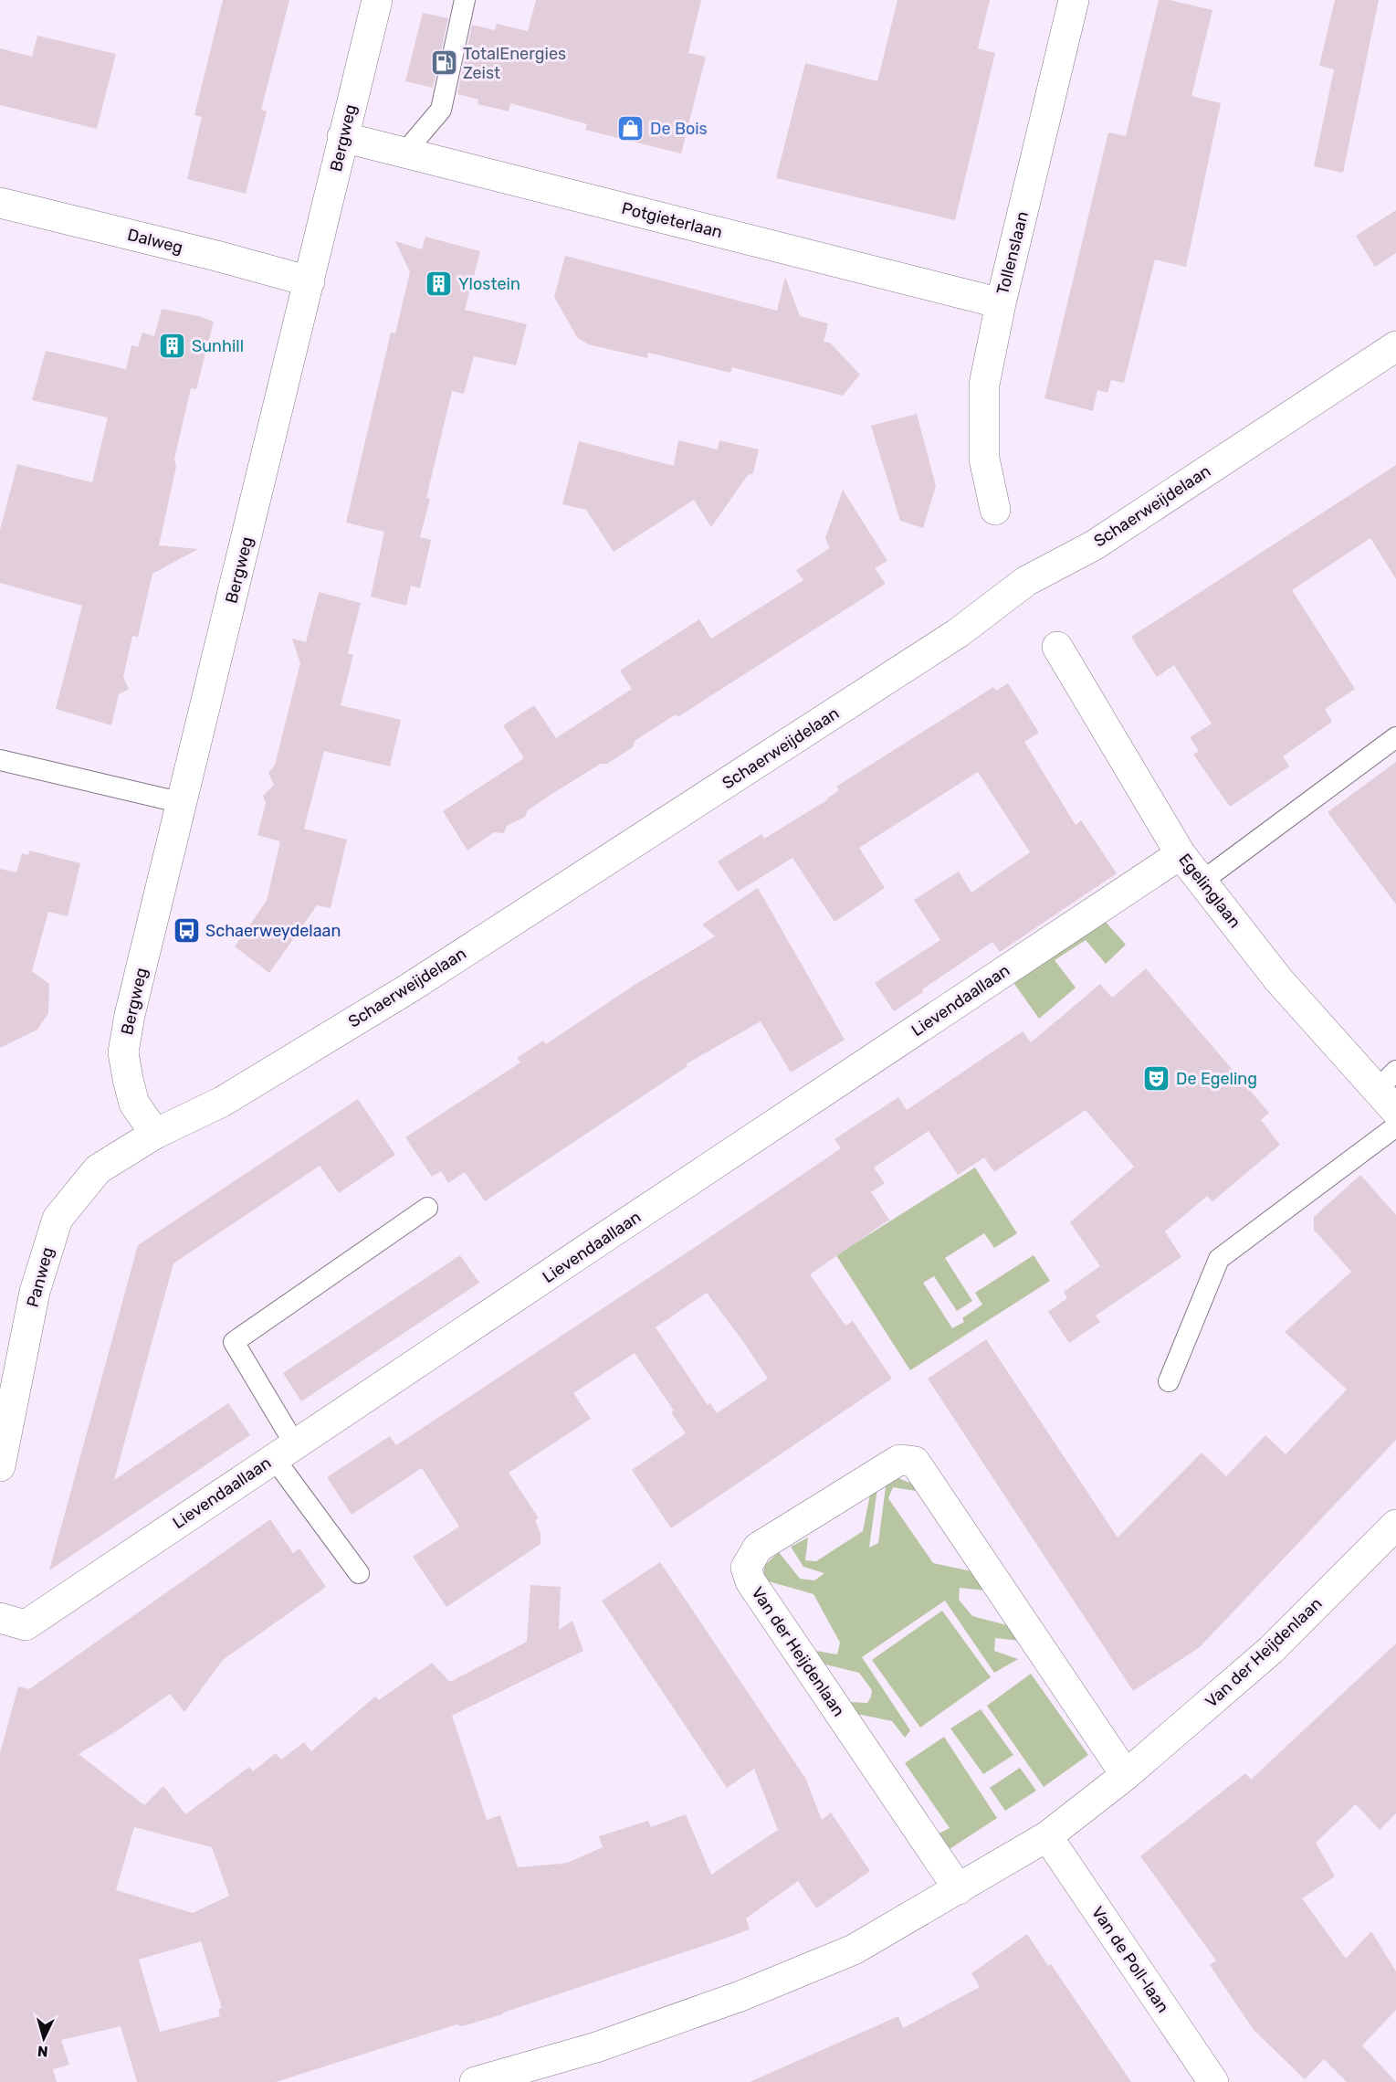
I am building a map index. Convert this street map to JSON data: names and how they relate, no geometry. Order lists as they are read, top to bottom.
{
  "streets": {
    "street": [
      "Bergweg",
      "Potgieterlaan",
      "Dalweg",
      "Tollenslaan",
      "Schaerweijdelaan",
      "Egelinglaan",
      "Lievendaallaan",
      "Panweg",
      "Van der Heijdenlaan",
      "Van de Poll-laan"
    ]
  },
  "crossings": [
    ["Bergweg", "Potgieterlaan"],
    ["Bergweg", "Dalweg"],
    ["Bergweg", "Schaerweijdelaan"],
    ["Bergweg", "Panweg"],
    ["Potgieterlaan", "Tollenslaan"],
    ["Schaerweijdelaan", "Panweg"],
    ["Egelinglaan", "Lievendaallaan"],
    ["Van der Heijdenlaan", "Van de Poll-laan"]
  ],
  "places": {
    "fuel station": ["TotalEnergies Zeist"],
    "shop": ["De Bois"],
    "building": ["Ylostein", "Sunhill"],
    "bus stop": ["Schaerweydelaan"],
    "theatre": ["De Egeling"]
  },
  "north": "bottom"
}
